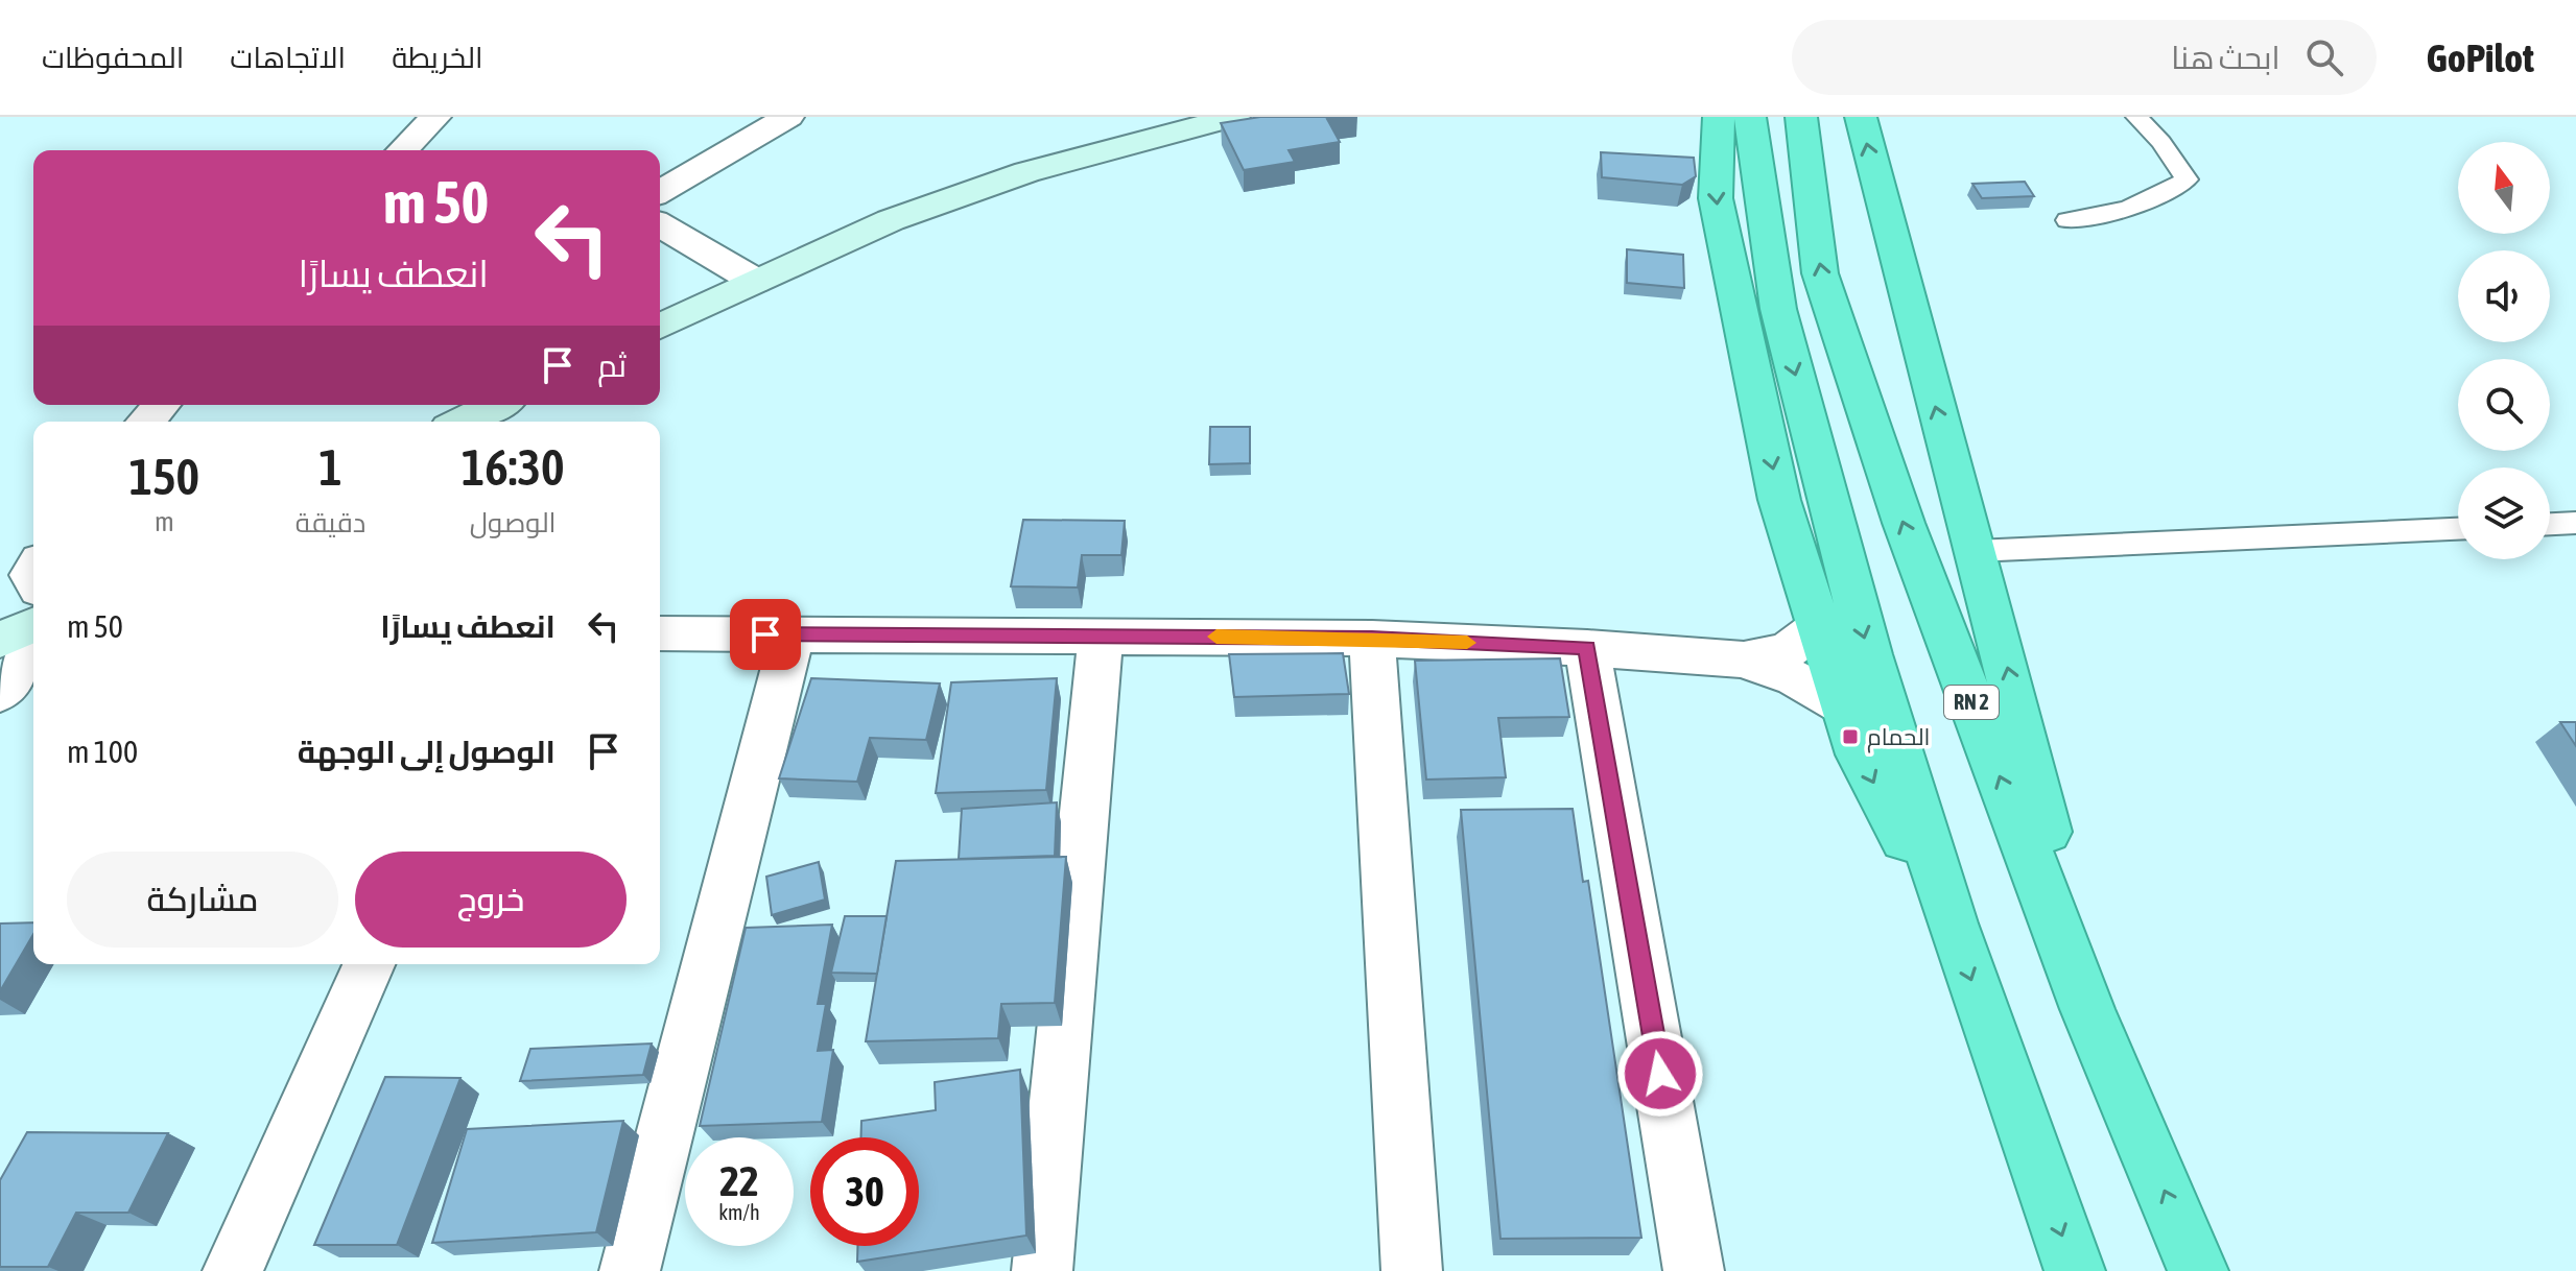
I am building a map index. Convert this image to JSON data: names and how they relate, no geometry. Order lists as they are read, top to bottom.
{
  "streets": {
    "highway": ["RN 2"]
  },
  "places": {
    "transit": ["الحمام"]
  },
  "north": "top",
  "page": {
    "header": "GoPilot",
    "search": "ابحث هنا",
    "nav": ["الخريطة", "الاتجاهات", "المحفوظات"],
    "turn": ["50 m", "انعطف يسارًا"],
    "then": "ثم",
    "eta": [
      "16:30",
      "الوصول",
      "1",
      "دقيقة",
      "150",
      "m"
    ],
    "list": [
      {
        "name": "انعطف يسارًا",
        "value": "50 m"
      },
      {
        "name": "الوصول إلى الوجهة",
        "value": "100 m"
      }
    ],
    "buttons": ["خروج", "مشاركة"],
    "speed": "22 km/h",
    "limit": "30"
  }
}
